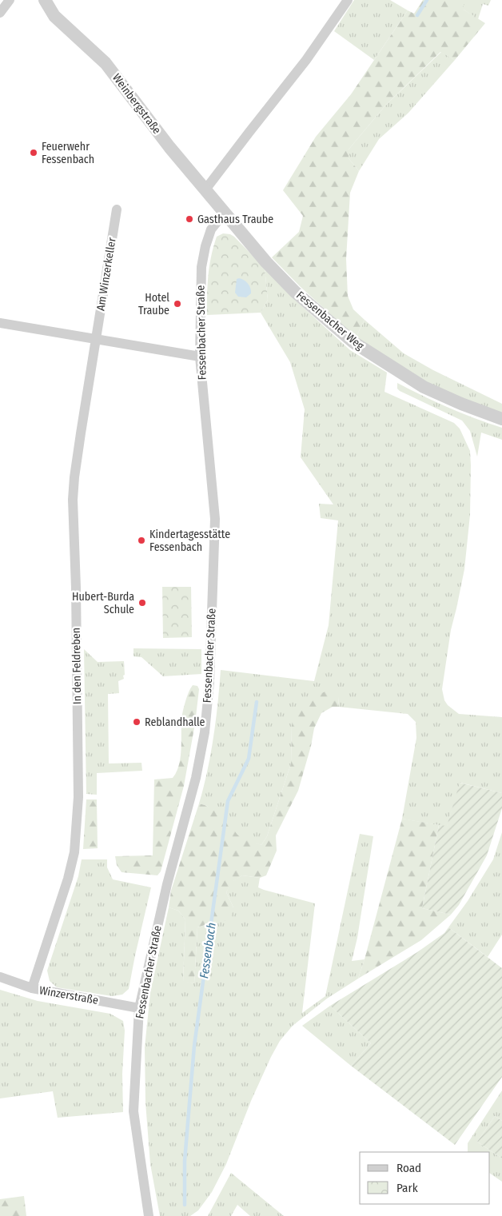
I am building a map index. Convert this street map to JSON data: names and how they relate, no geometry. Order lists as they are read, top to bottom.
{
  "streets": {
    "street": [
      "Weinbergstraße",
      "Am Winzerkeller",
      "Fessenbacher Weg",
      "Fessenbacher Straße",
      "In den Feldreben",
      "Winzerstraße"
    ]
  },
  "crossings": [
    ["Weinbergstraße", "Fessenbacher Weg"],
    ["Weinbergstraße", "Fessenbacher Straße"],
    ["Am Winzerkeller", "In den Feldreben"],
    ["Fessenbacher Weg", "Fessenbacher Straße"],
    ["Fessenbacher Straße", "Winzerstraße"],
    ["In den Feldreben", "Winzerstraße"]
  ],
  "water": ["Fessenbach"],
  "places": [
    "Feuerwehr Fessenbach",
    "Gasthaus Traube",
    "Hotel Traube",
    "Kindertagesstätte Fessenbach",
    "Hubert-Burda Schule",
    "Reblandhalle"
  ],
  "legend": ["Road", "Park"]
}
